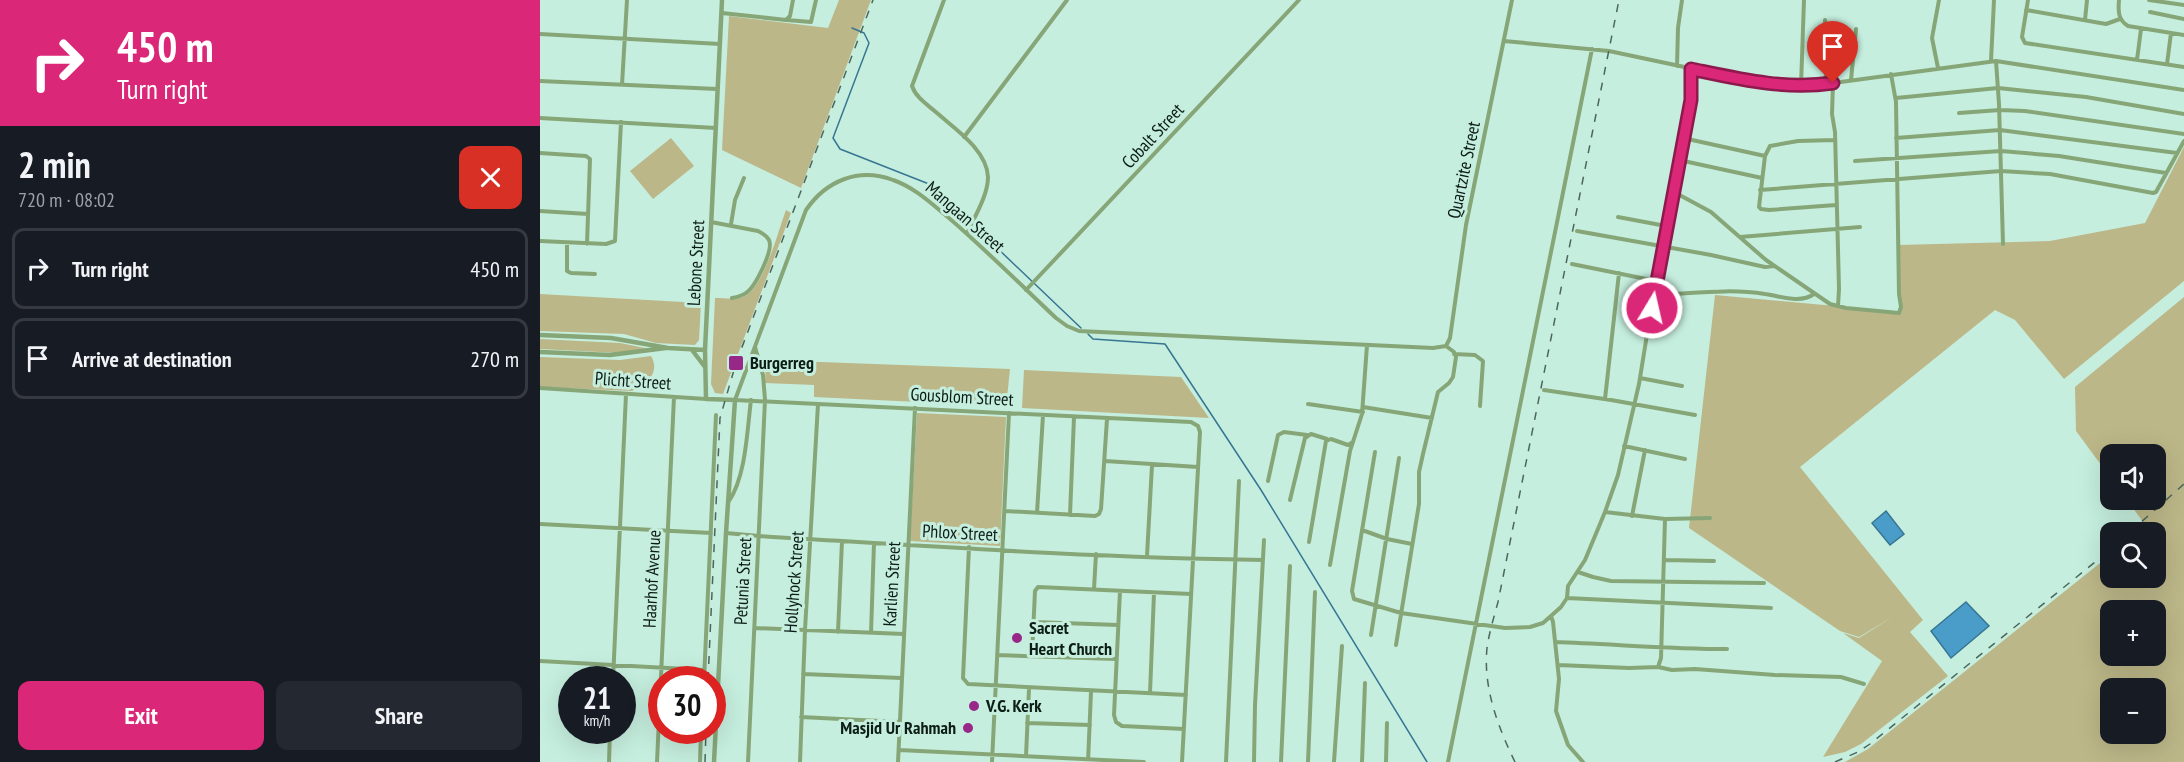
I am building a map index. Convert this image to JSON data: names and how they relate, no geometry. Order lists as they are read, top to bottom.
{
  "streets": {
    "street": [
      "Cobalt Street",
      "Quartzite Street",
      "Mangaan Street",
      "Lebone Street",
      "Plicht Street",
      "Gousblom Street",
      "Phlox Street",
      "Haarhof Avenue",
      "Petunia Street",
      "Hollyhock Street",
      "Karlien Street"
    ]
  },
  "crossings": [
    ["Cobalt Street", "Mangaan Street"],
    ["Quartzite Street", "Mangaan Street"],
    ["Mangaan Street", "Gousblom Street"],
    ["Mangaan Street", "Phlox Street"],
    ["Mangaan Street", "Petunia Street"],
    ["Lebone Street", "Plicht Street"],
    ["Plicht Street", "Gousblom Street"],
    ["Plicht Street", "Haarhof Avenue"],
    ["Gousblom Street", "Petunia Street"],
    ["Gousblom Street", "Hollyhock Street"],
    ["Gousblom Street", "Karlien Street"],
    ["Phlox Street", "Petunia Street"],
    ["Phlox Street", "Hollyhock Street"],
    ["Phlox Street", "Karlien Street"]
  ],
  "places": {
    "transit": ["Burgerreg"],
    "other": ["Sacret Heart Church", "V.G. Kerk", "Masjid Ur Rahmah"]
  },
  "page": {
    "turn": ["450 m", "Turn right"],
    "heading": ["2 min", "720 m · 08:02"],
    "list": [
      {
        "name": "Turn right",
        "value": "450 m"
      },
      {
        "name": "Arrive at destination",
        "value": "270 m"
      }
    ],
    "map_buttons": ["+", "−"],
    "speed": "21 km/h",
    "limit": "30",
    "buttons": ["Exit", "Share"]
  }
}
